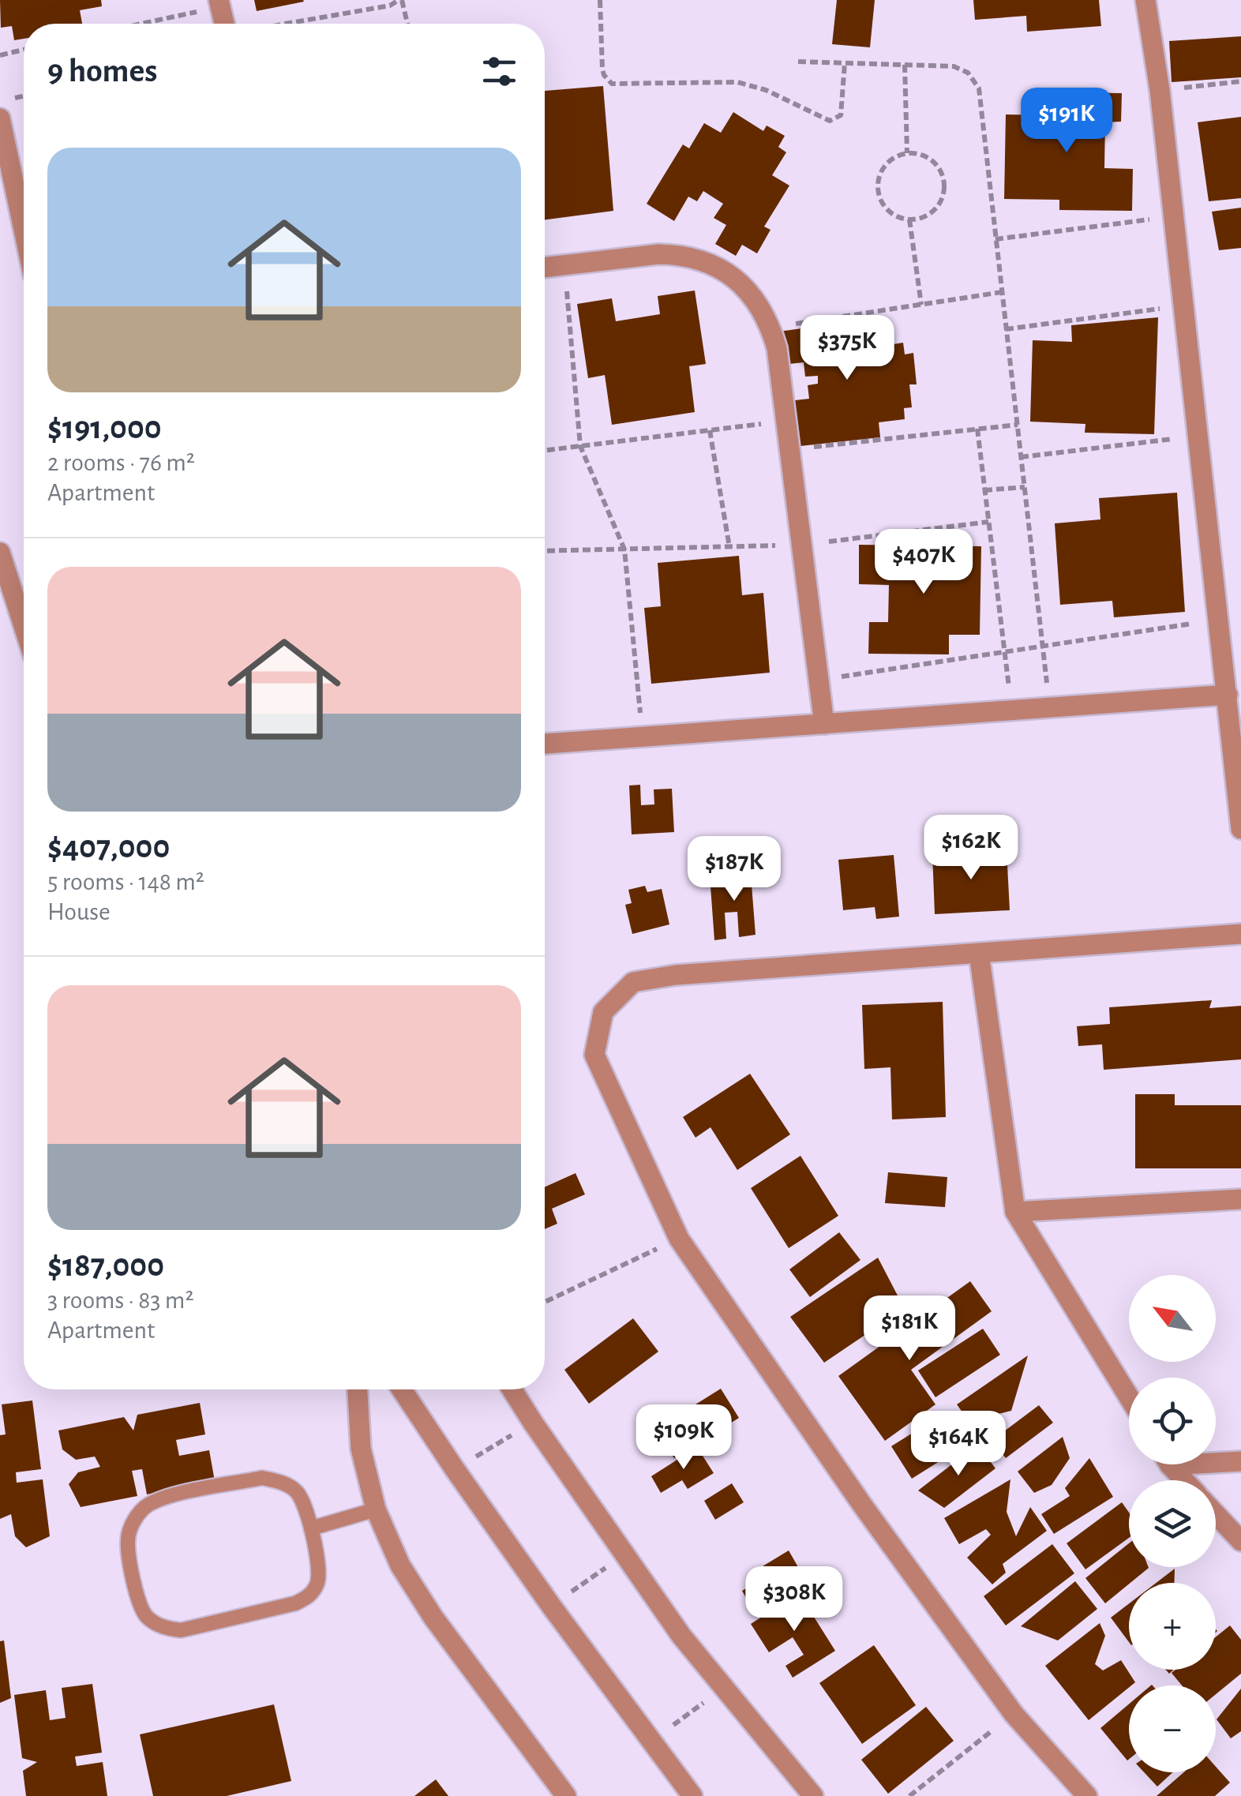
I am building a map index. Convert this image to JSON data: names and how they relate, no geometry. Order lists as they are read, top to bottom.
{
  "north": "top left",
  "page": {
    "heading": "9 homes",
    "price": [
      "$191K",
      "$375K",
      "$407K",
      "$162K",
      "$187K",
      "$181K",
      "$109K",
      "$164K",
      "$308K"
    ],
    "list": [
      {
        "name": "$191,000",
        "note": "2 rooms · 76 m² · Apartment"
      },
      {
        "name": "$407,000",
        "note": "5 rooms · 148 m² · House"
      },
      {
        "name": "$187,000",
        "note": "3 rooms · 83 m² · Apartment"
      }
    ],
    "map_buttons": ["+", "−"]
  }
}
